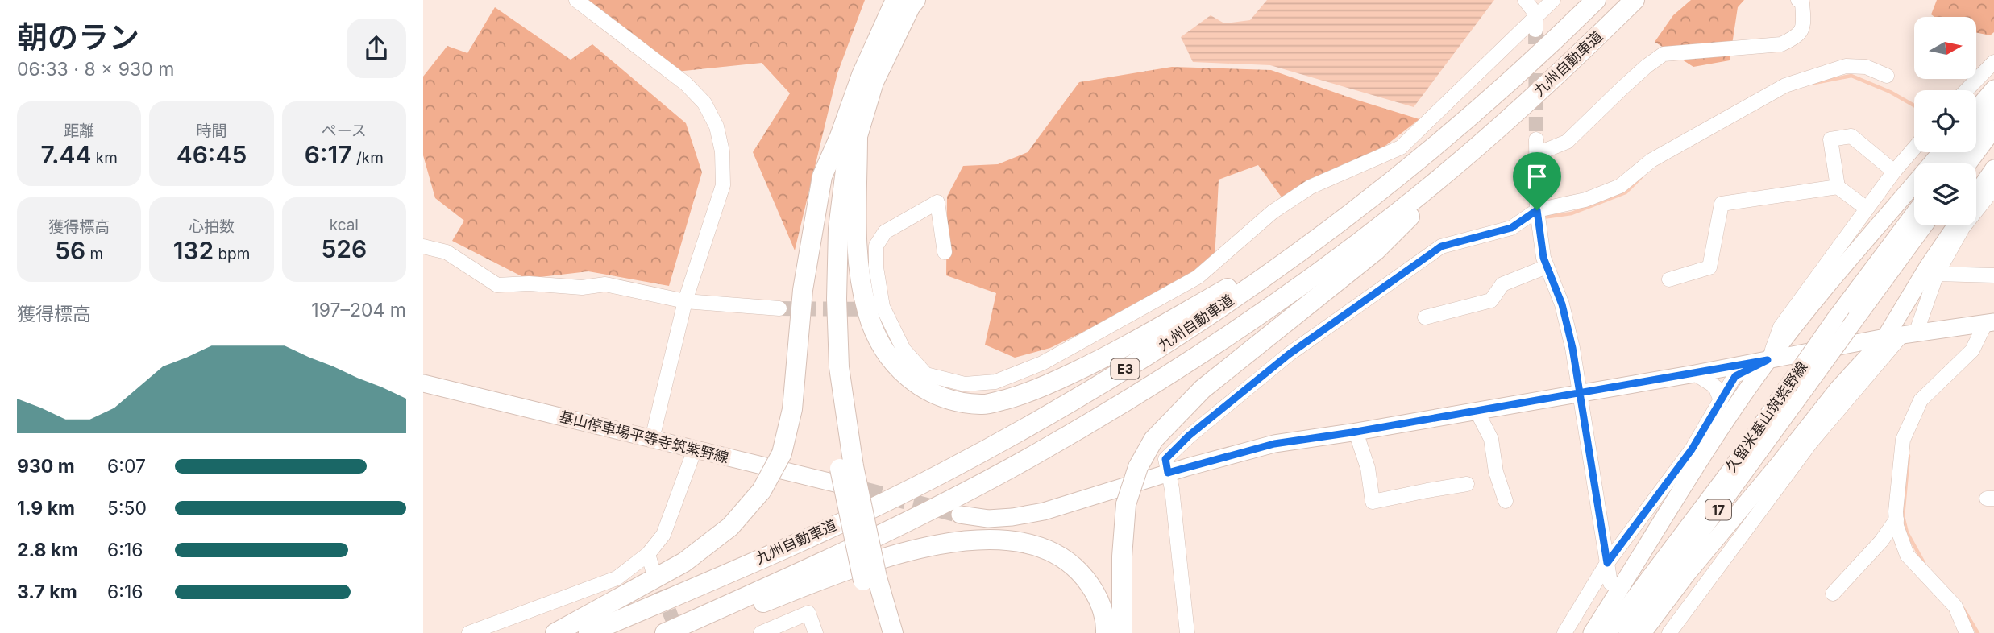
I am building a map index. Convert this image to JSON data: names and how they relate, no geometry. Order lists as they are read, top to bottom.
{
  "streets": {
    "highway": ["九州自動車道", "E3"],
    "main road": ["久留米基山筑紫野線", "基山停車場平等寺筑紫野線", "17"]
  },
  "north": "right",
  "page": {
    "heading": ["朝のラン", "06:33 · 8 × 930 m"],
    "stats": [
      ["距離", "7.44 km"],
      ["時間", "46:45"],
      ["ペース", "6:17 /km"],
      ["獲得標高", "56 m"],
      ["心拍数", "132 bpm"],
      ["kcal", "526"]
    ],
    "chart": ["獲得標高", "197–204 m"],
    "list": [
      {
        "name": "930 m",
        "note": "6:07"
      },
      {
        "name": "1.9 km",
        "note": "5:50"
      },
      {
        "name": "2.8 km",
        "note": "6:16"
      },
      {
        "name": "3.7 km",
        "note": "6:16"
      }
    ]
  }
}
